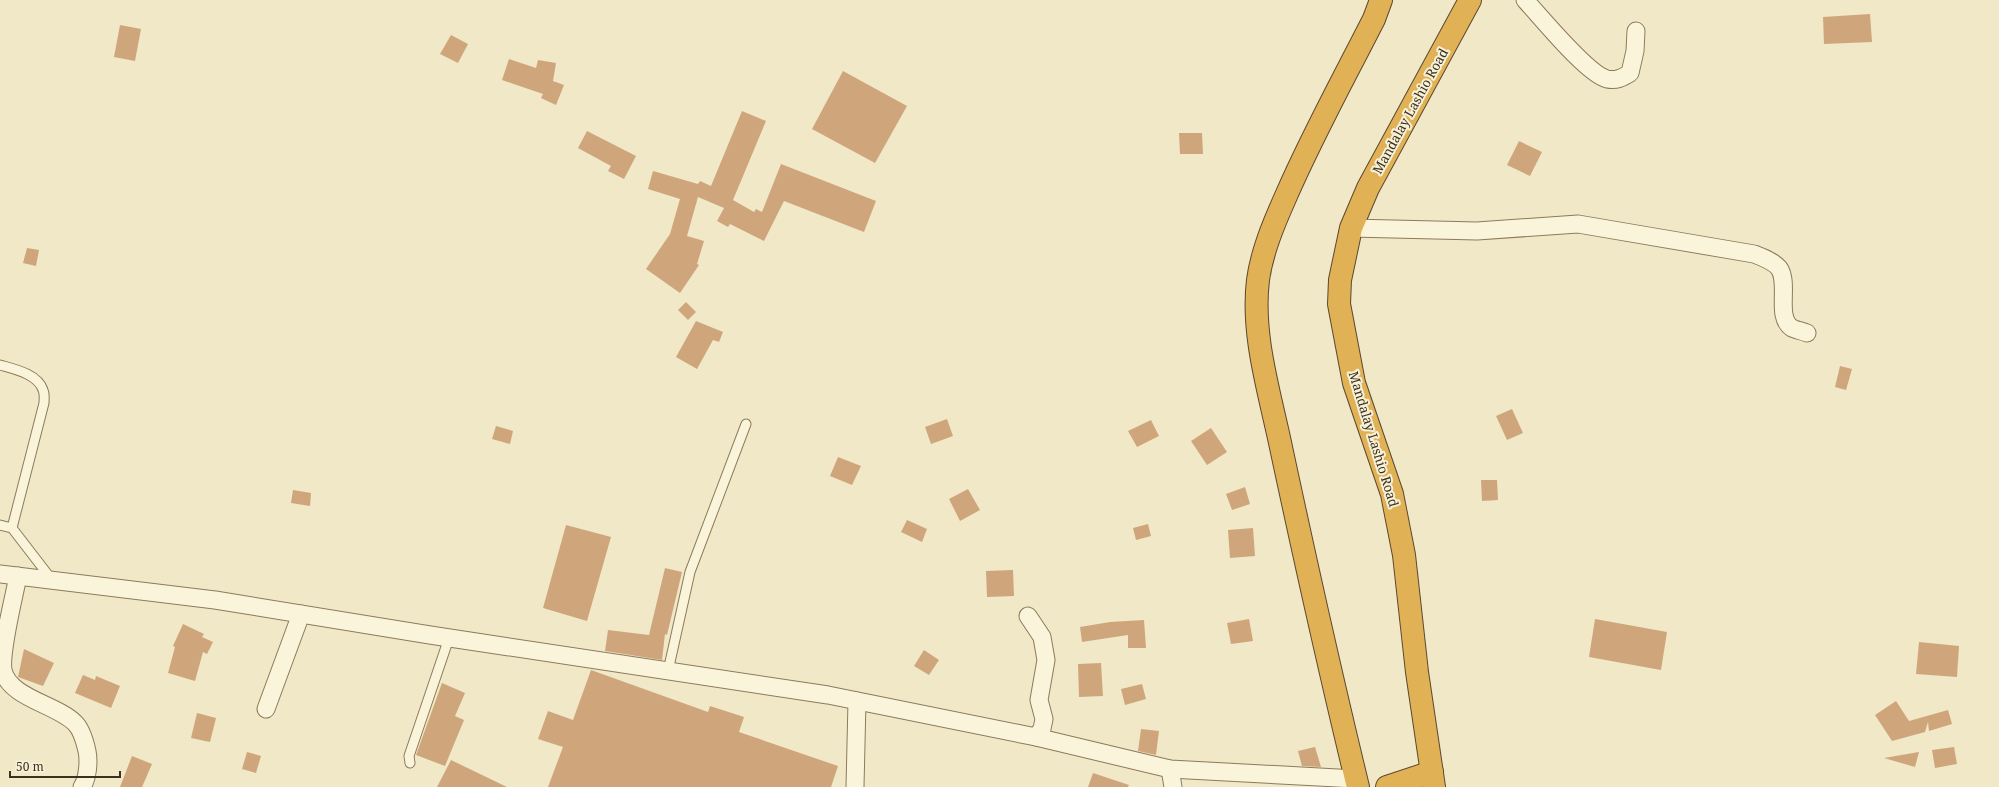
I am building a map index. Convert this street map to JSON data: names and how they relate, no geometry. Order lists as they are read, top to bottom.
{
  "streets": {
    "highway": ["Mandalay Lashio Road"]
  },
  "scale_bar": "50 m"
}
